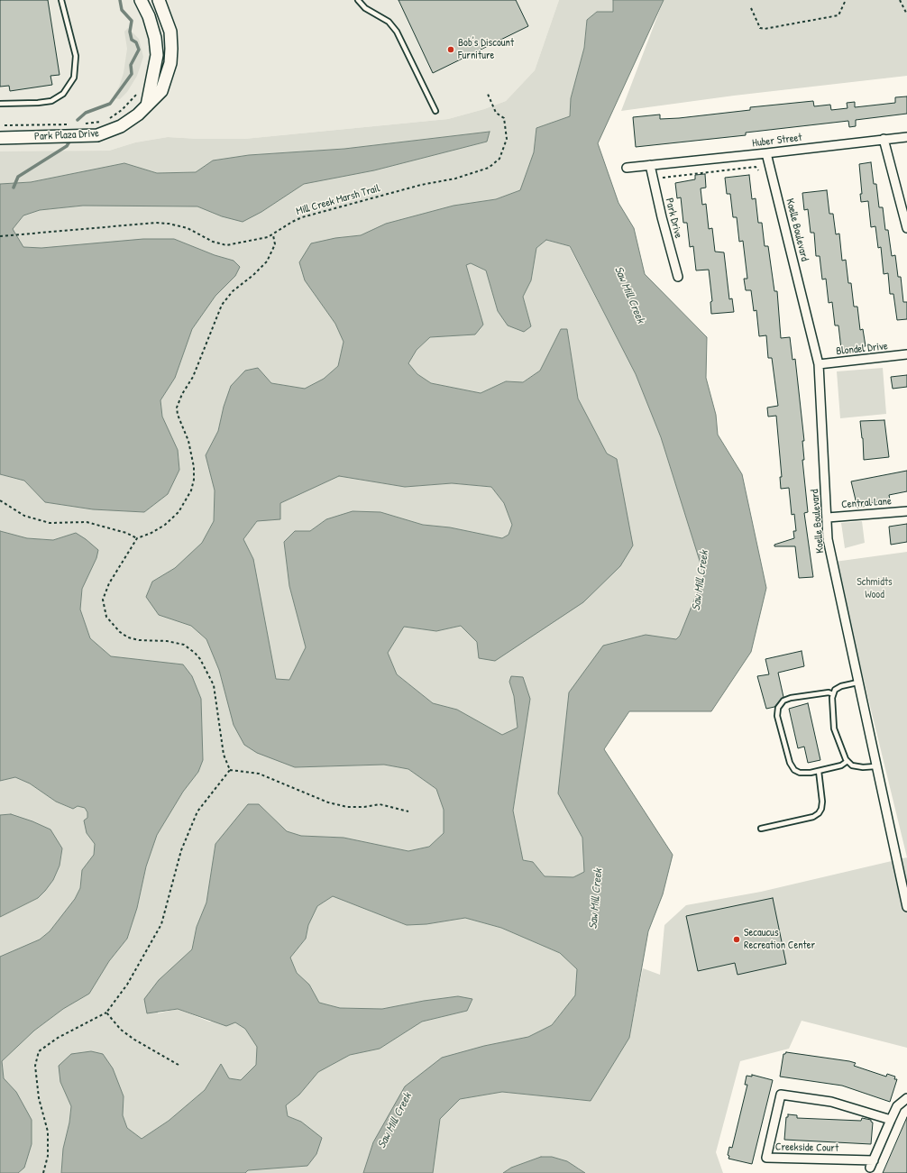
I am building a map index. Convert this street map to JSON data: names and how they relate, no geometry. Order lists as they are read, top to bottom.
{
  "streets": {
    "street": [
      "Park Plaza Drive",
      "Huber Street",
      "Park Drive",
      "Koelle Boulevard",
      "Blondel Drive",
      "Central Lane",
      "Creekside Court"
    ],
    "path": ["Mill Creek Marsh Trail"]
  },
  "crossings": [
    ["Huber Street", "Park Drive"],
    ["Huber Street", "Koelle Boulevard"],
    ["Koelle Boulevard", "Blondel Drive"],
    ["Koelle Boulevard", "Central Lane"]
  ],
  "water": ["Saw Mill Creek"],
  "parks": ["Schmidts Wood"],
  "places": ["Bob's Discount Furniture", "Secaucus Recreation Center"]
}
